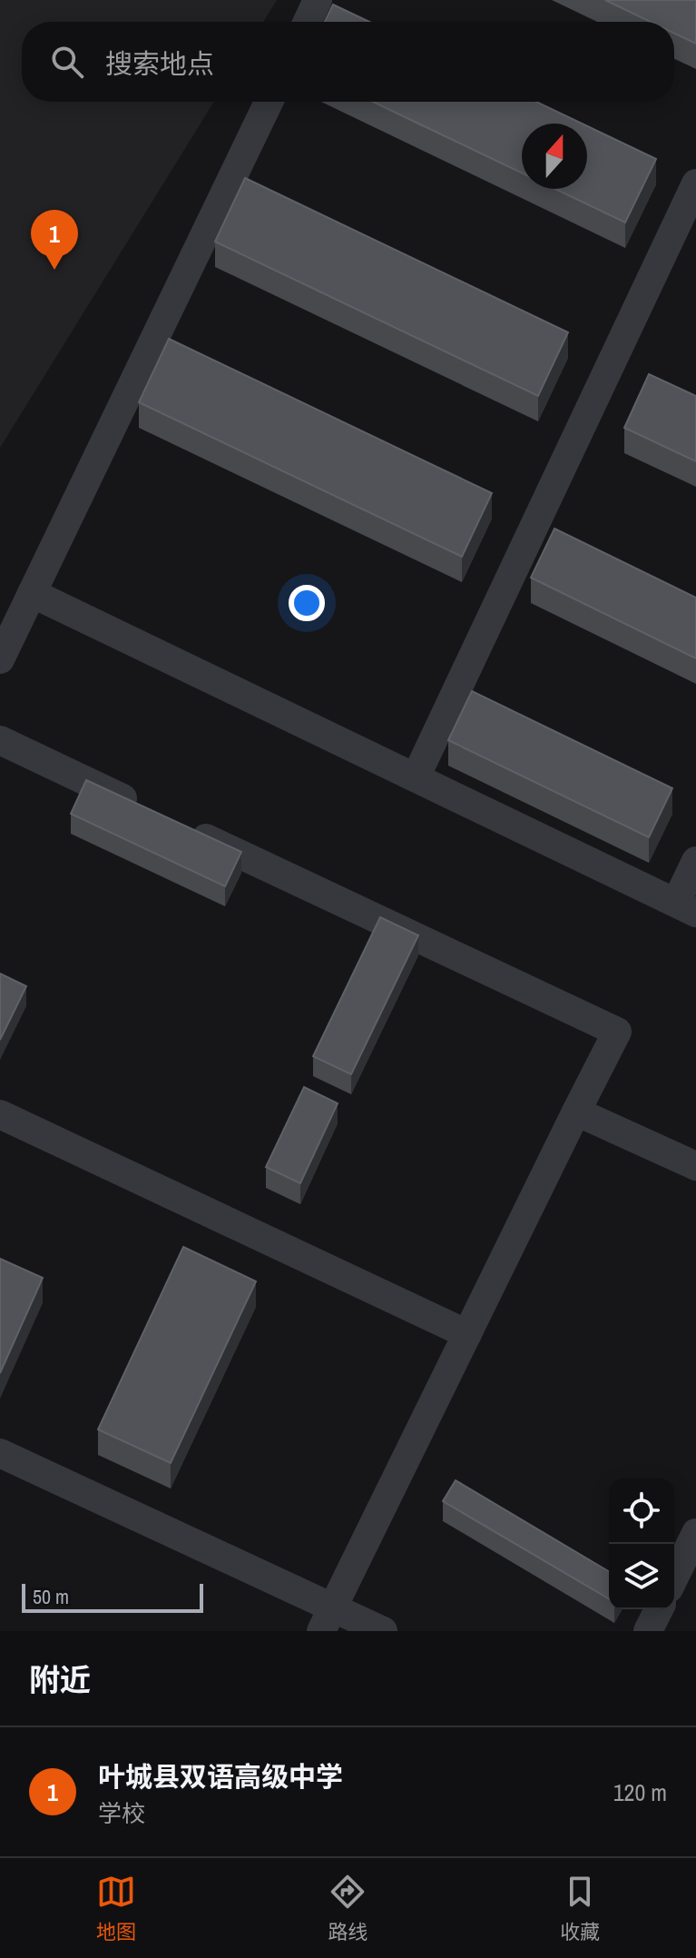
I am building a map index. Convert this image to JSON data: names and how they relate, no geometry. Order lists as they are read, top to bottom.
{
  "scale_bar": "50 m",
  "north": "top",
  "page": {
    "search": "搜索地点",
    "pins": "1",
    "scale": "50 m",
    "heading": "附近",
    "list": [
      {
        "mark": "1",
        "name": "叶城县双语高级中学",
        "note": "学校",
        "value": "120 m"
      }
    ],
    "nav": ["地图", "路线", "收藏"]
  }
}
